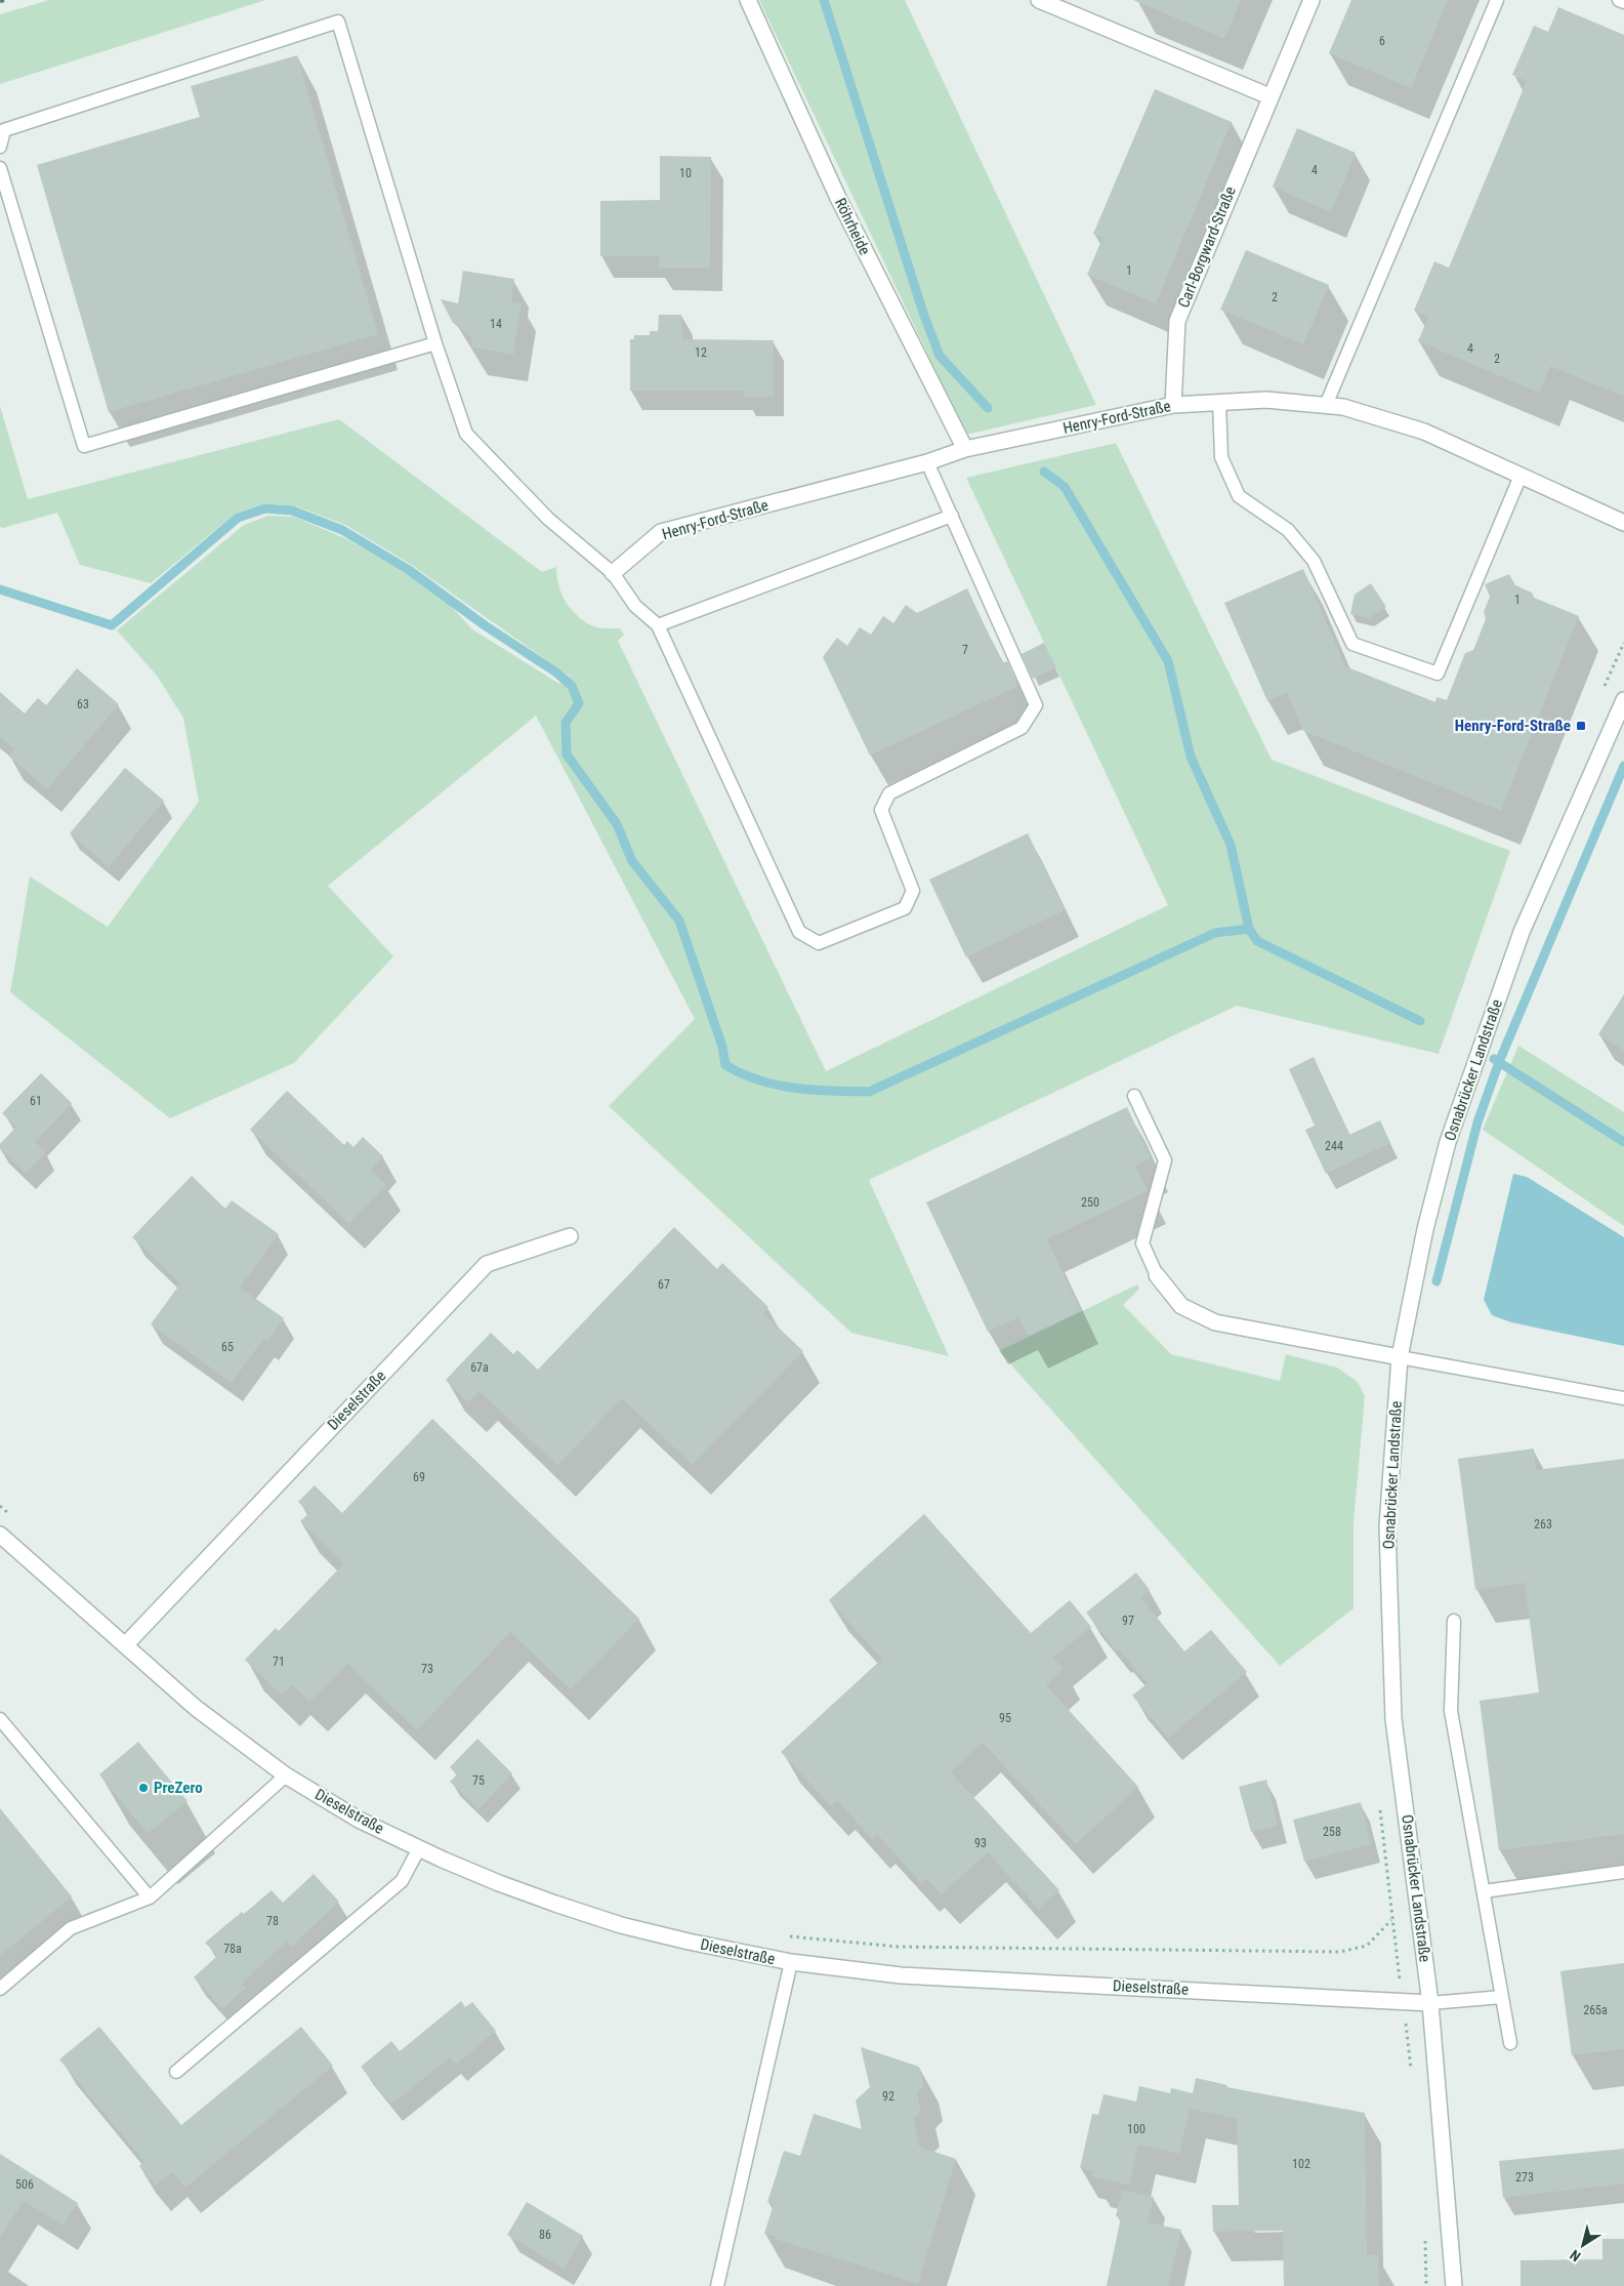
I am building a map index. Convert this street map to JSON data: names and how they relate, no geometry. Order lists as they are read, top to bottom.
{
  "streets": {
    "street": [
      "Röhrheide",
      "Carl-Borgward-Straße",
      "Henry-Ford-Straße",
      "Osnabrücker Landstraße",
      "Dieselstraße"
    ]
  },
  "crossings": [
    ["Röhrheide", "Henry-Ford-Straße"],
    ["Carl-Borgward-Straße", "Henry-Ford-Straße"],
    ["Osnabrücker Landstraße", "Dieselstraße"]
  ],
  "places": {
    "transit": ["Henry-Ford-Straße"],
    "other": ["PreZero"]
  },
  "house_numbers": [
    "6",
    "4",
    "10",
    "1",
    "2",
    "14",
    "4",
    "12",
    "2",
    "1",
    "7",
    "63",
    "61",
    "244",
    "250",
    "67",
    "65",
    "67a",
    "69",
    "263",
    "97",
    "71",
    "73",
    "95",
    "75",
    "258",
    "93",
    "78",
    "78a",
    "265a",
    "92",
    "100",
    "102",
    "273",
    "506",
    "86"
  ],
  "north": "bottom left"
}
